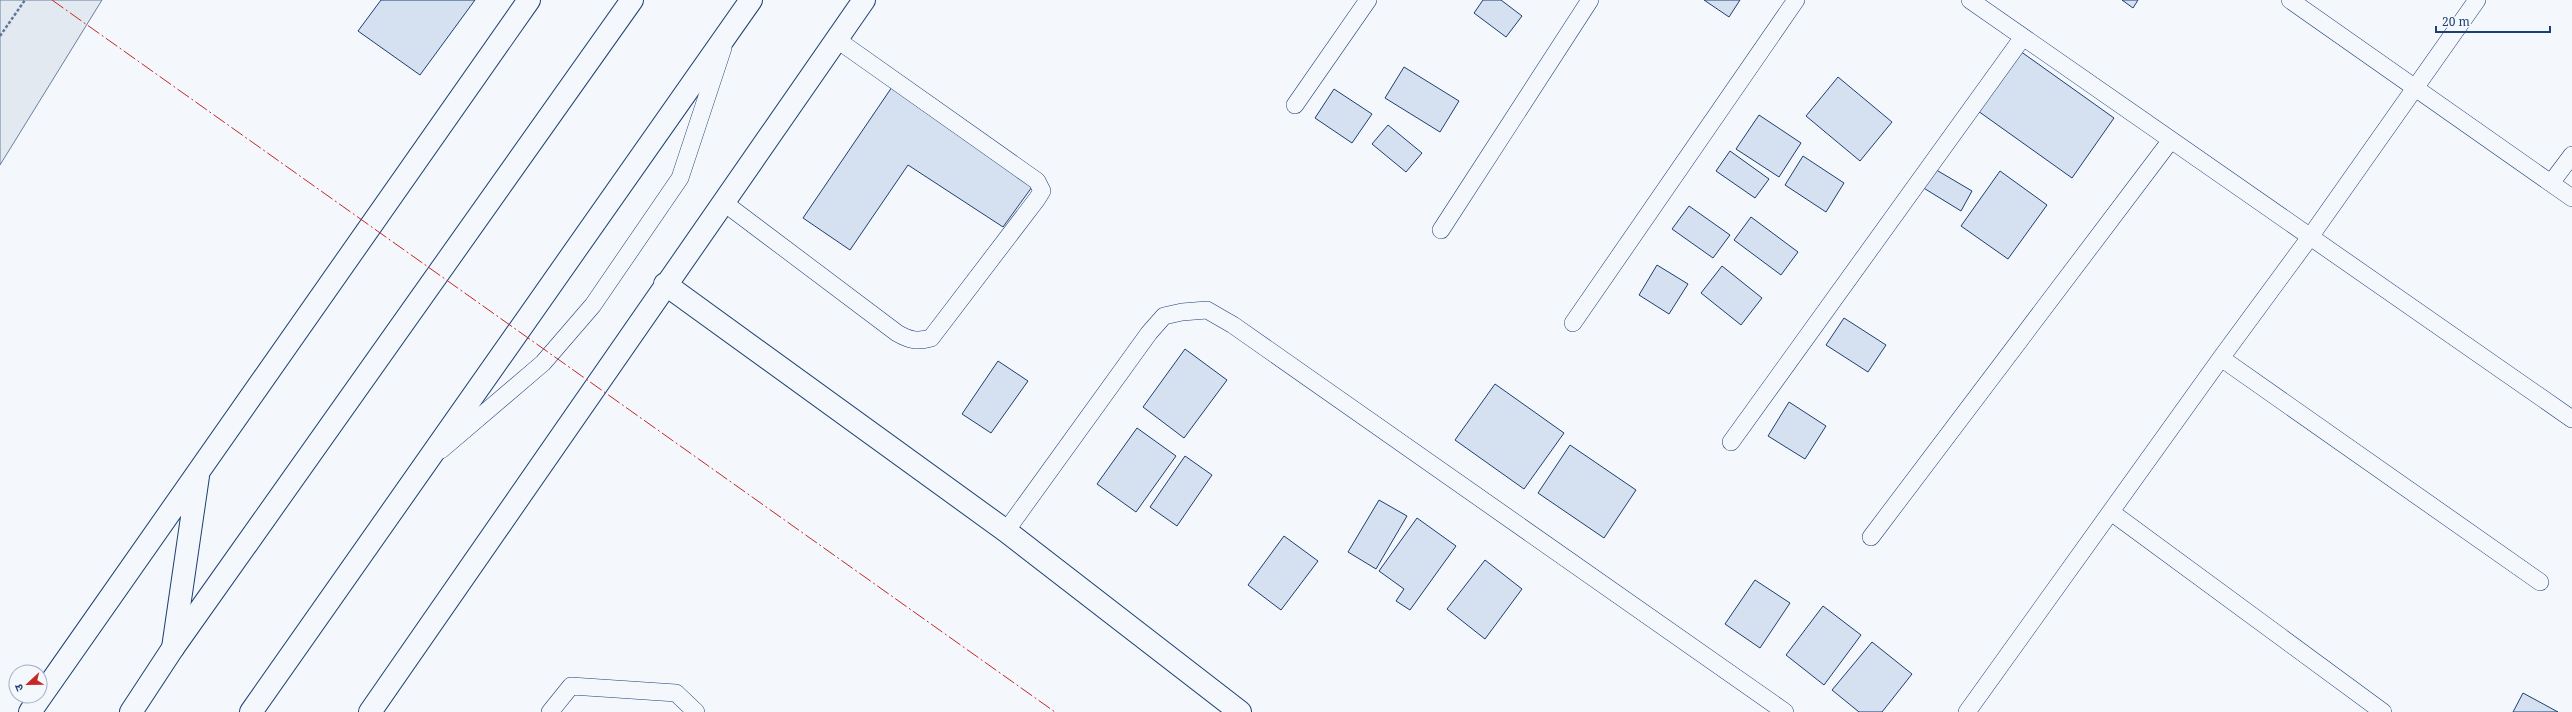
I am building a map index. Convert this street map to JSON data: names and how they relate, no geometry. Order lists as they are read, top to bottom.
{
  "scale_bar": "20 m",
  "north": "left"
}
